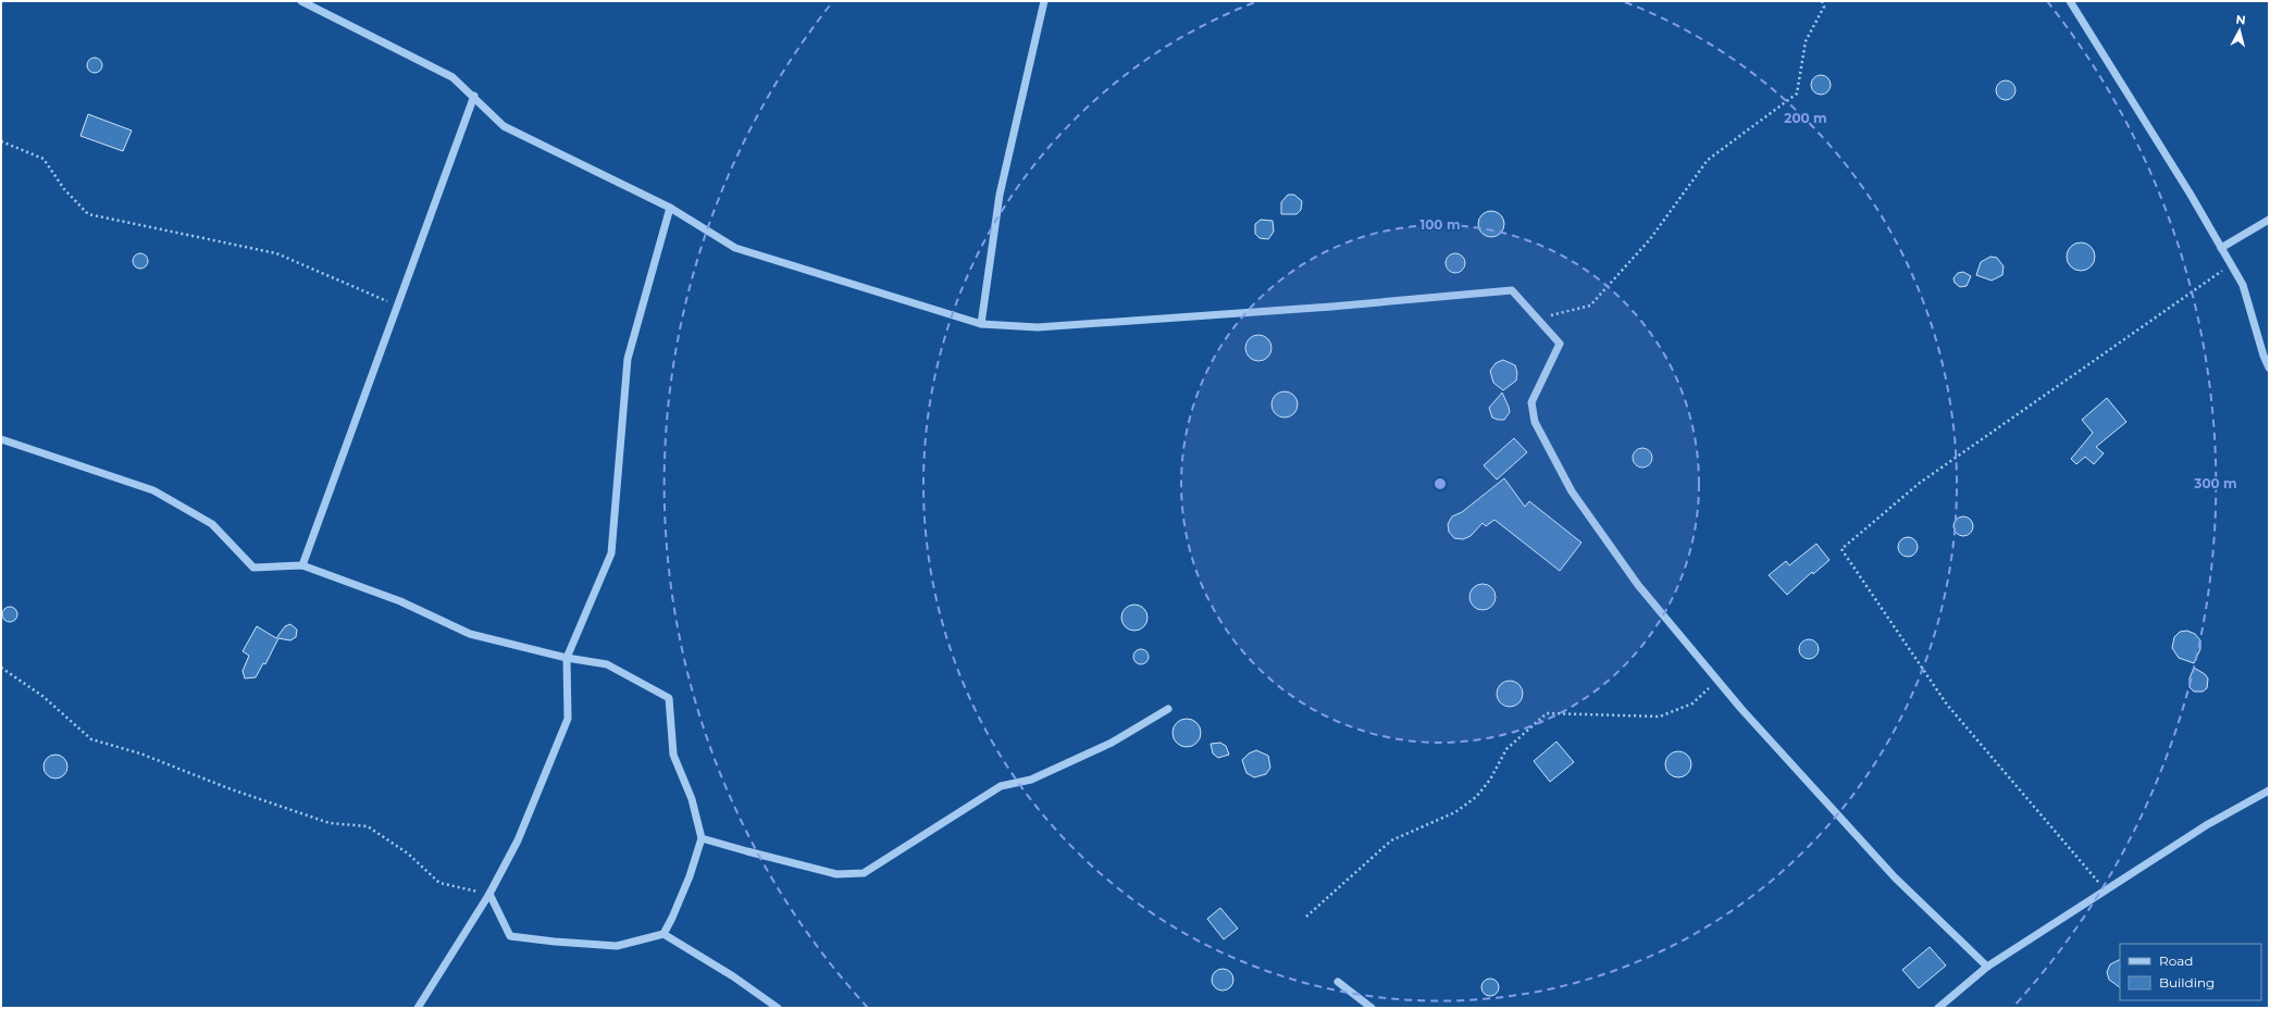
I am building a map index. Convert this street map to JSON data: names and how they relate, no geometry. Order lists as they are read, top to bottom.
{
  "legend": ["Road", "Building"],
  "north": "top",
  "rings": ["200 m", "100 m", "300 m"]
}
